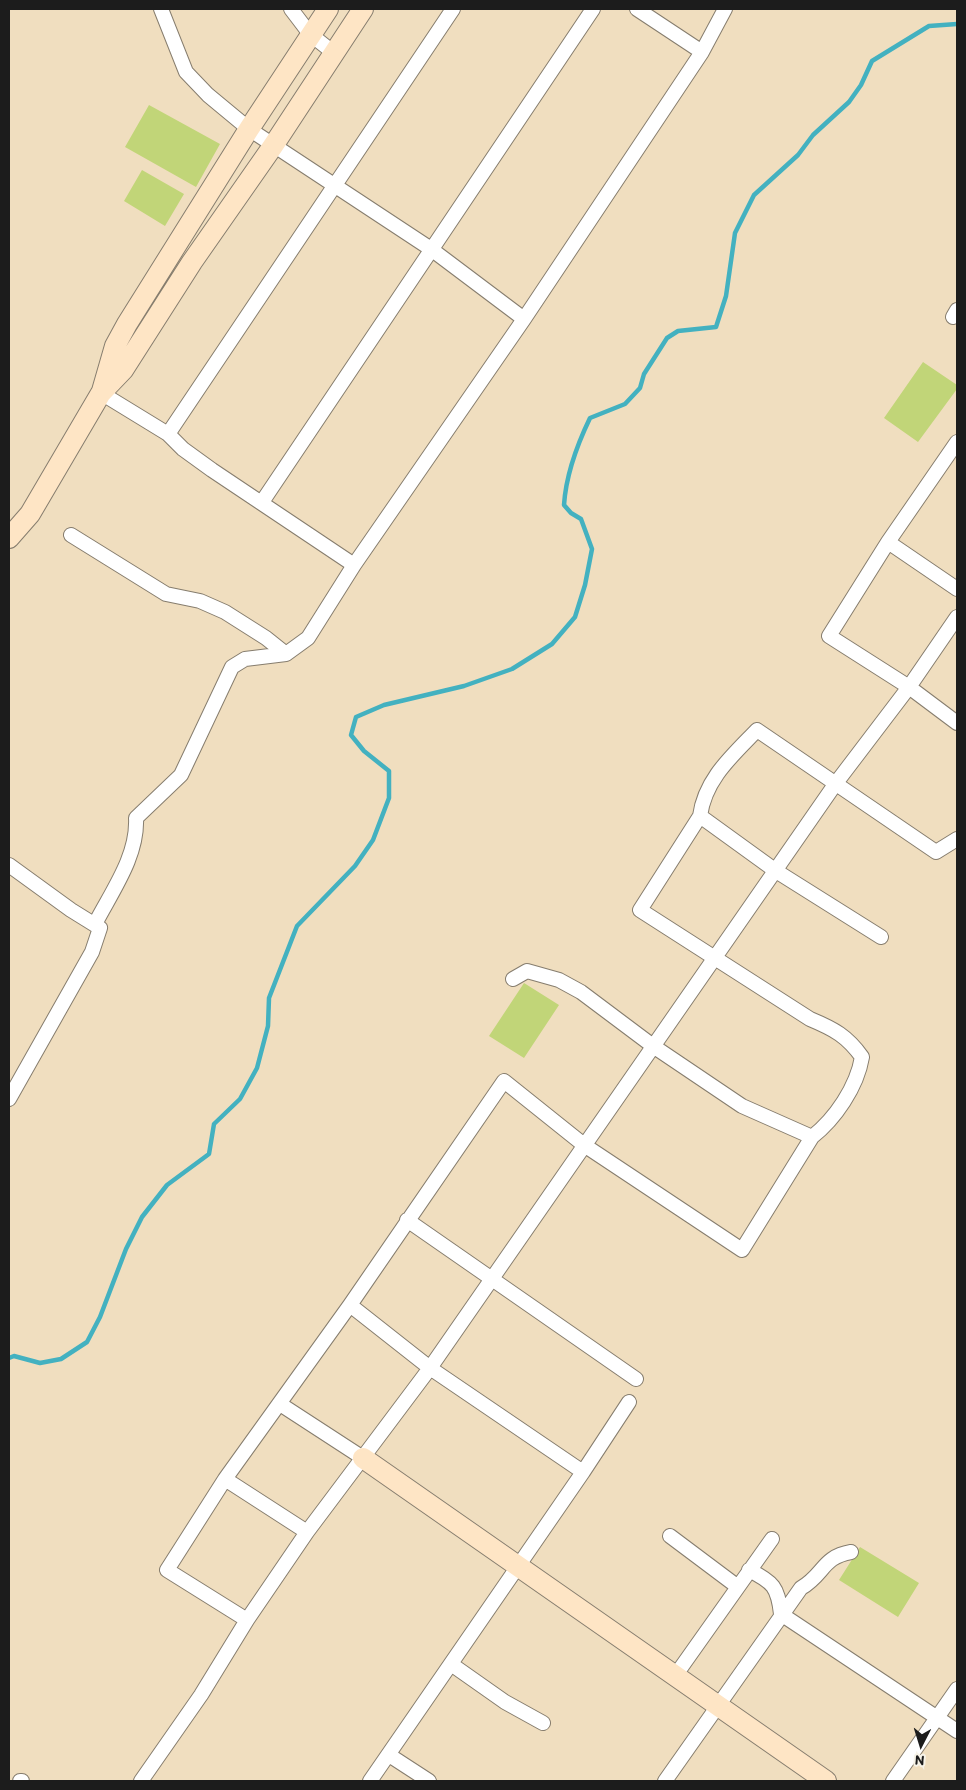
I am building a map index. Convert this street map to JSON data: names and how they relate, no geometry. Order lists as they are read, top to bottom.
{
  "north": "bottom"
}
